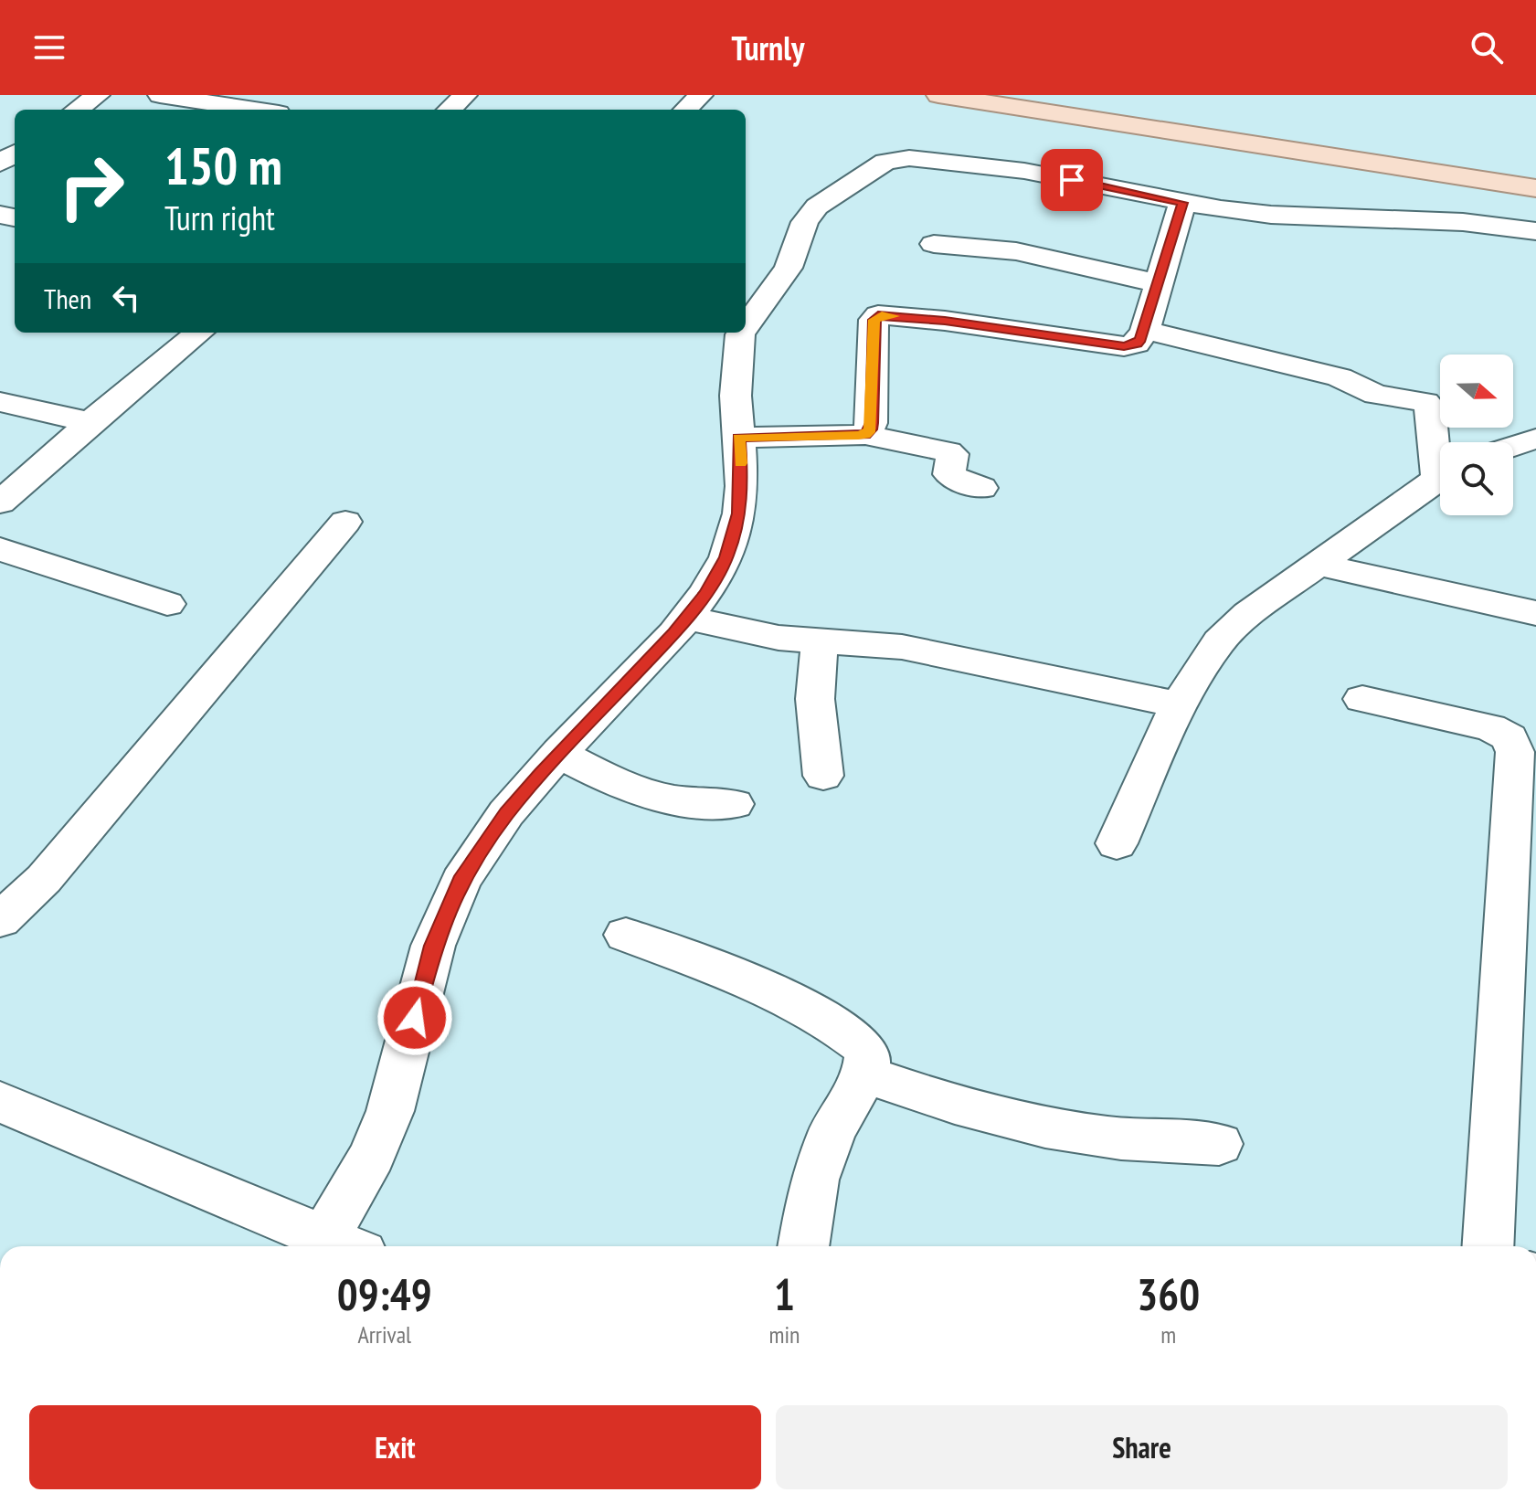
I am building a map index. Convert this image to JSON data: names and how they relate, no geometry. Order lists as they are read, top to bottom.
{
  "north": "right",
  "page": {
    "header": "Turnly",
    "turn": ["150 m", "Turn right"],
    "then": "Then",
    "eta": [
      "09:49",
      "Arrival",
      "1",
      "min",
      "360",
      "m"
    ],
    "buttons": ["Exit", "Share"]
  }
}
